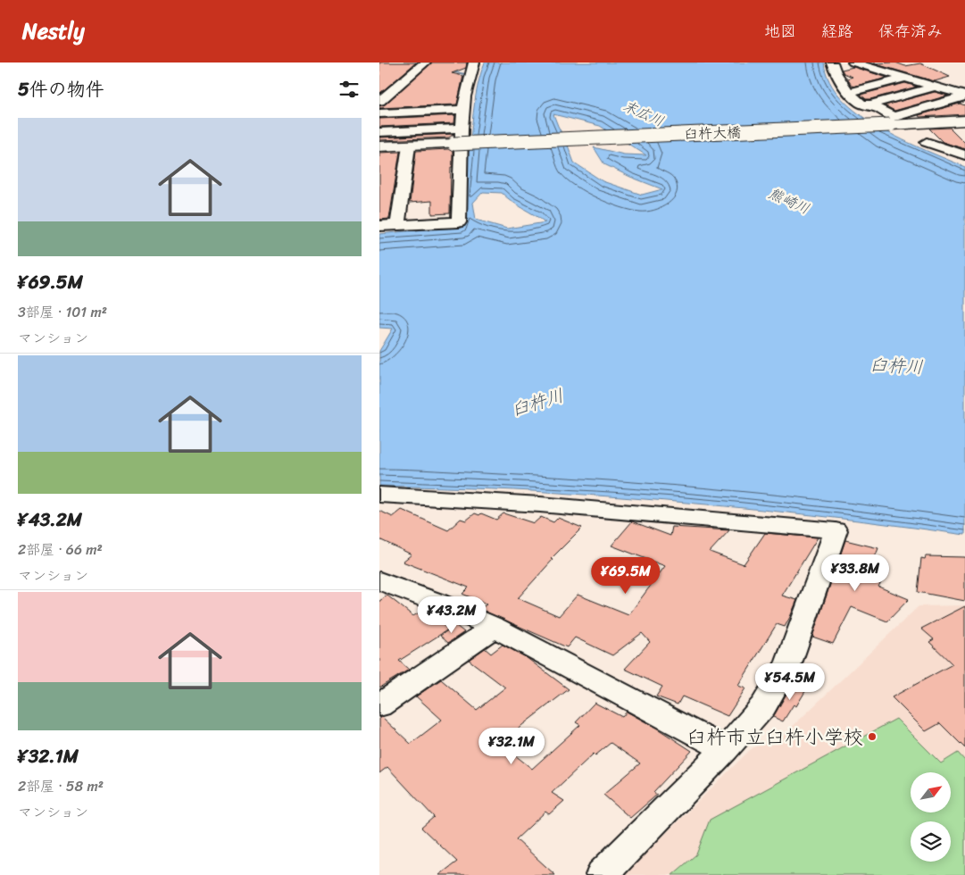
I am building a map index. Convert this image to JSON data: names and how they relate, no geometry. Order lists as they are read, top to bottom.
{
  "streets": {
    "street": ["臼杵大橋"]
  },
  "water": ["末広川", "熊崎川", "臼杵川"],
  "places": ["臼杵市立臼杵小学校"],
  "north": "top right",
  "page": {
    "header": "Nestly",
    "nav": ["地図", "経路", "保存済み"],
    "heading": "5件の物件",
    "list": [
      {
        "name": "¥69.5M",
        "note": "3部屋 · 101 m² · マンション"
      },
      {
        "name": "¥43.2M",
        "note": "2部屋 · 66 m² · マンション"
      },
      {
        "name": "¥32.1M",
        "note": "2部屋 · 58 m² · マンション"
      }
    ],
    "price": [
      "¥33.8M",
      "¥69.5M",
      "¥43.2M",
      "¥54.5M",
      "¥32.1M"
    ]
  }
}
